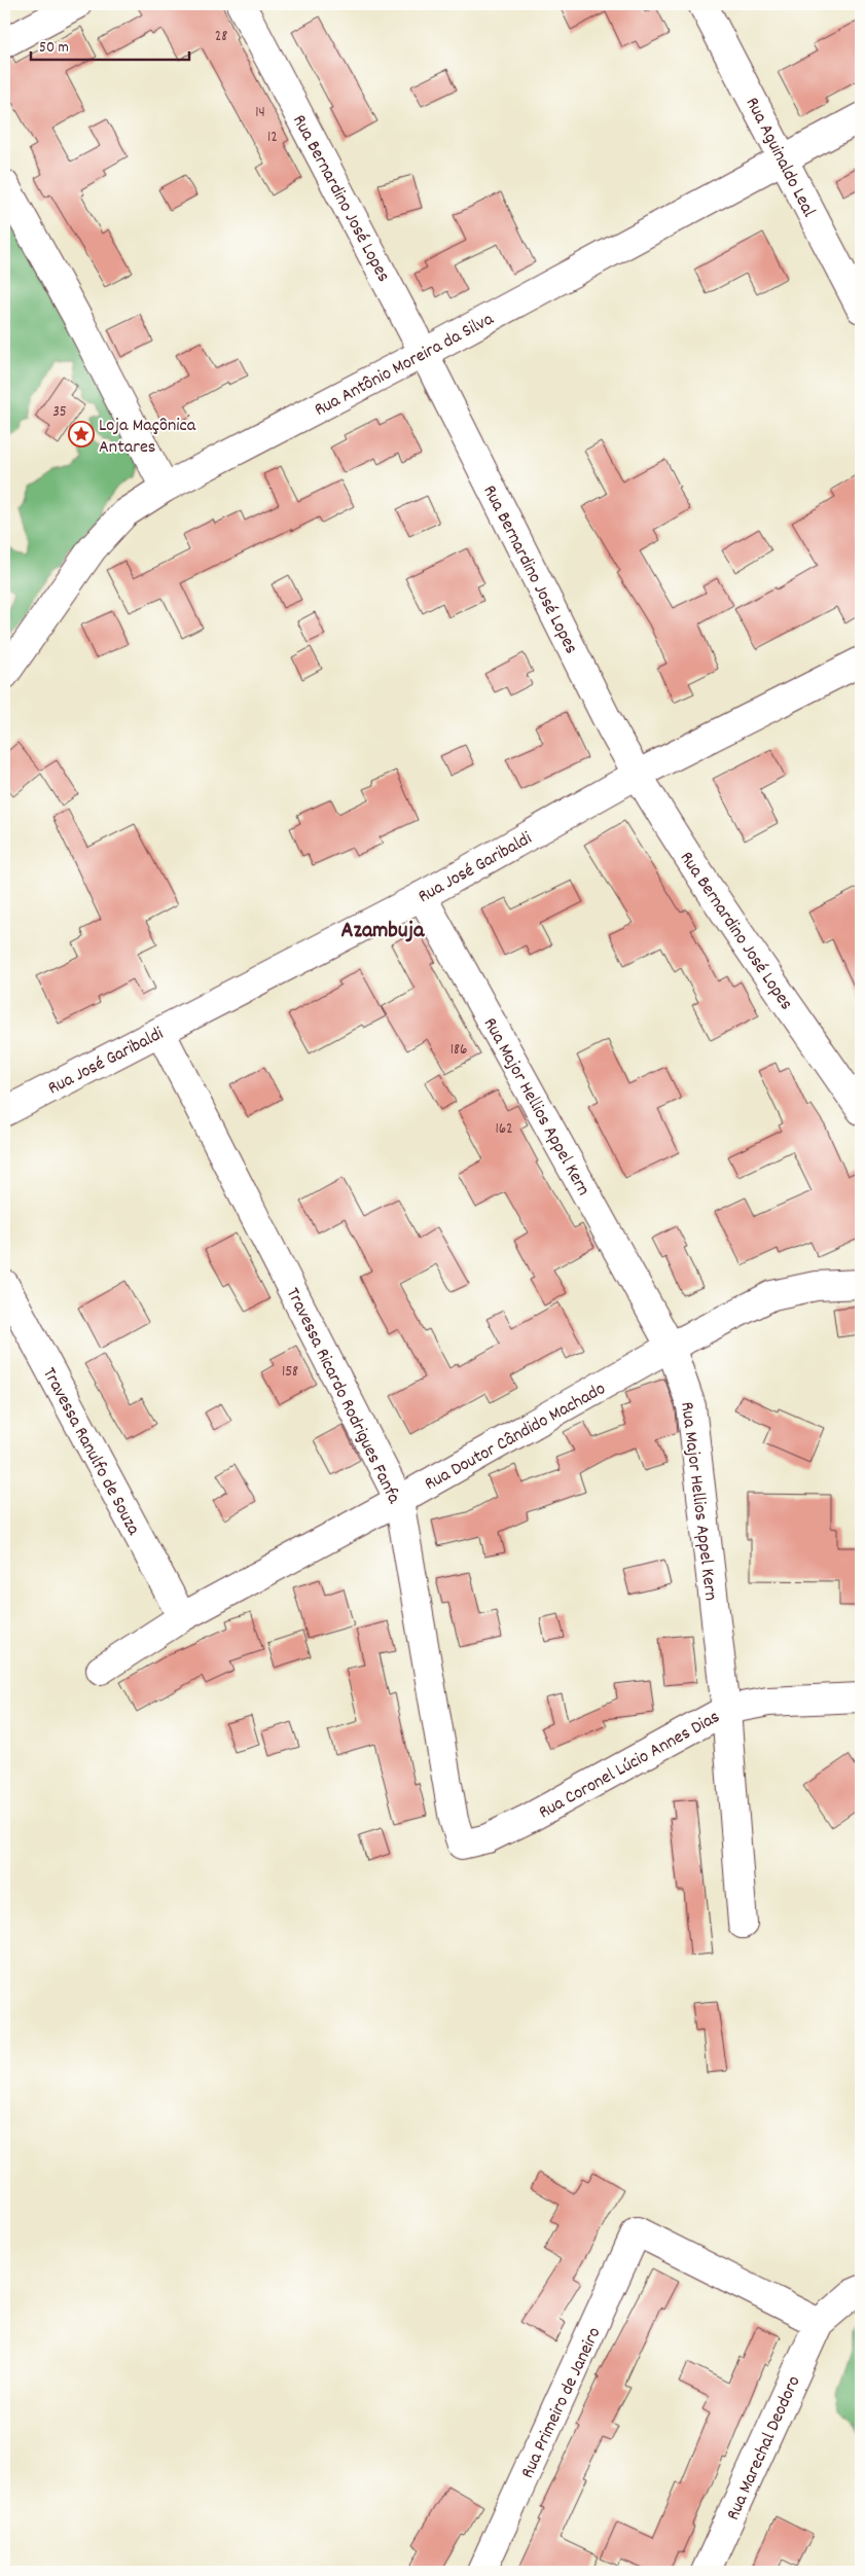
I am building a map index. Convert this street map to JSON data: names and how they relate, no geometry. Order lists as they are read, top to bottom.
{
  "streets": {
    "street": [
      "Rua Aguinaldo Leal",
      "Rua Bernardino José Lopes",
      "Rua Antônio Moreira da Silva",
      "Rua José Garibaldi",
      "Rua Major Hellios Appel Kern",
      "Travessa Ricardo Rodrigues Fanfa",
      "Rua Doutor Cândido Machado",
      "Travessa Ranulfo de Souza",
      "Rua Coronel Lúcio Annes Dias",
      "Rua Primeiro de Janeiro",
      "Rua Marechal Deodoro"
    ]
  },
  "crossings": [
    ["Rua Aguinaldo Leal", "Rua Antônio Moreira da Silva"],
    ["Rua Bernardino José Lopes", "Rua Antônio Moreira da Silva"],
    ["Rua Bernardino José Lopes", "Rua José Garibaldi"],
    ["Rua José Garibaldi", "Rua Major Hellios Appel Kern"],
    ["Rua José Garibaldi", "Travessa Ricardo Rodrigues Fanfa"],
    ["Rua Major Hellios Appel Kern", "Rua Doutor Cândido Machado"],
    ["Rua Major Hellios Appel Kern", "Rua Coronel Lúcio Annes Dias"],
    ["Travessa Ricardo Rodrigues Fanfa", "Rua Doutor Cândido Machado"],
    ["Travessa Ricardo Rodrigues Fanfa", "Rua Coronel Lúcio Annes Dias"],
    ["Rua Doutor Cândido Machado", "Travessa Ranulfo de Souza"],
    ["Rua Primeiro de Janeiro", "Rua Marechal Deodoro"]
  ],
  "districts": ["Azambuja"],
  "places": {
    "place": ["Loja Maçônica Antares"]
  },
  "house_numbers": [
    "28",
    "14",
    "12",
    "35",
    "186",
    "162",
    "158"
  ],
  "scale_bar": "50 m"
}
